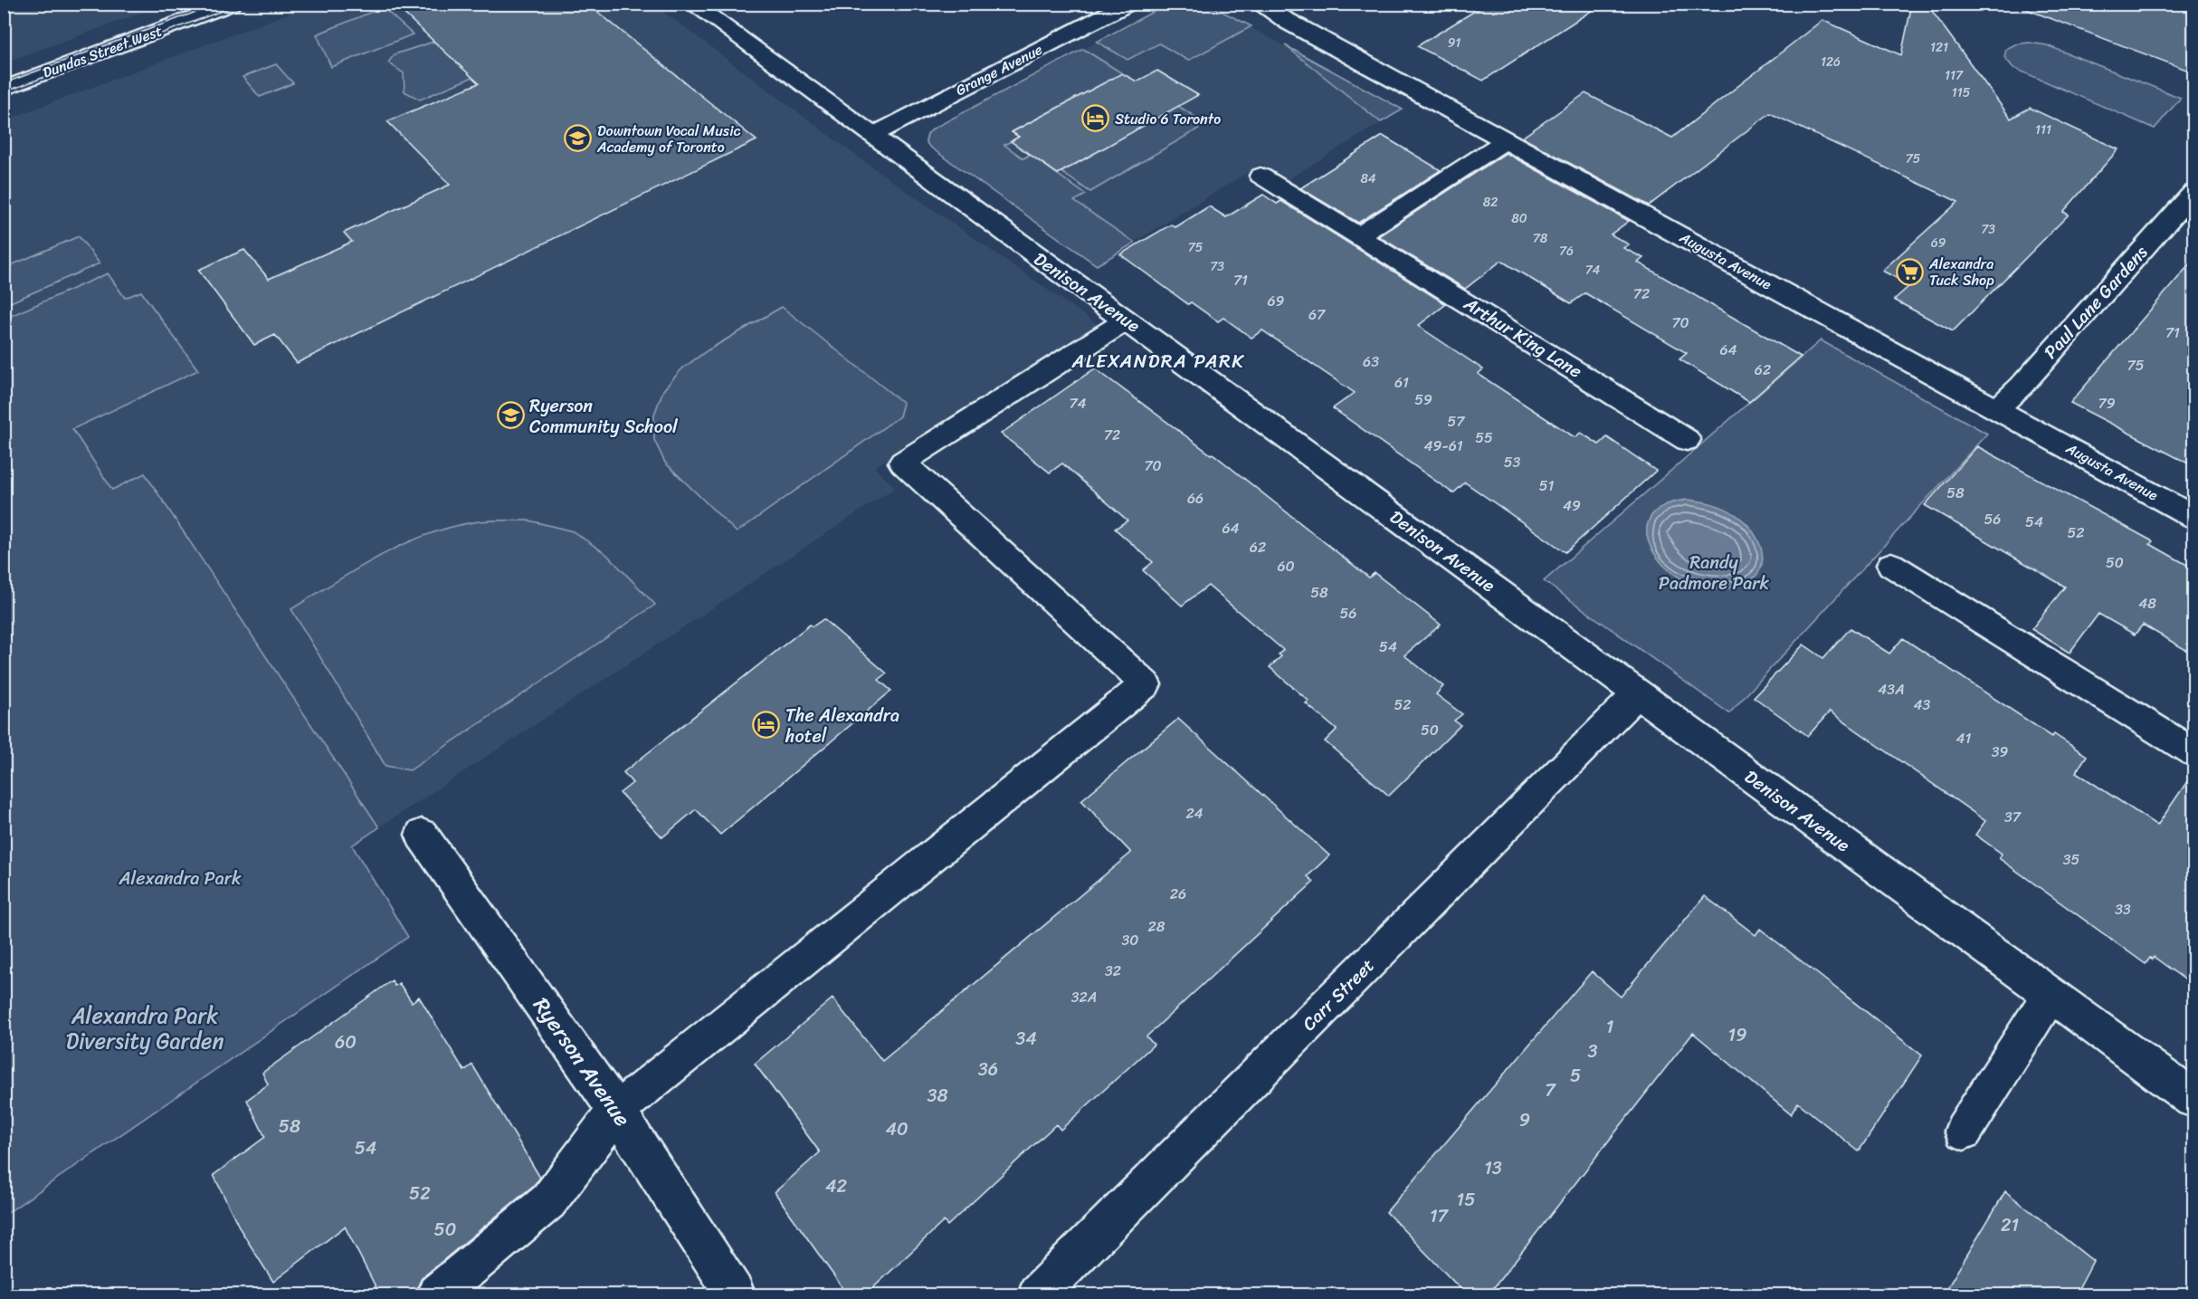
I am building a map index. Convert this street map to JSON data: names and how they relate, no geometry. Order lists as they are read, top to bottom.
{
  "streets": {
    "street": [
      "Dundas Street West",
      "Grange Avenue",
      "Augusta Avenue",
      "Denison Avenue",
      "Paul Lane Gardens",
      "Arthur King Lane",
      "Carr Street",
      "Ryerson Avenue"
    ]
  },
  "crossings": [
    ["Grange Avenue", "Denison Avenue"],
    ["Augusta Avenue", "Paul Lane Gardens"],
    ["Denison Avenue", "Carr Street"]
  ],
  "districts": ["ALEXANDRA PARK"],
  "parks": ["Randy Padmore Park", "Alexandra Park", "Alexandra Park Diversity Garden"],
  "places": {
    "hotel": ["Studio 6 Toronto", "The Alexandra hotel"],
    "school or university": ["Downtown Vocal Music Academy of Toronto", "Ryerson Community School"],
    "supermarket": ["Alexandra Tuck Shop"]
  },
  "house_numbers": [
    "91",
    "121",
    "126",
    "117",
    "115",
    "111",
    "75",
    "84",
    "82",
    "80",
    "73",
    "78",
    "69",
    "75",
    "76",
    "73",
    "74",
    "71",
    "72",
    "69",
    "67",
    "70",
    "71",
    "64",
    "63",
    "75",
    "62",
    "61",
    "59",
    "74",
    "79",
    "57",
    "72",
    "55",
    "49-61",
    "53",
    "70",
    "51",
    "58",
    "66",
    "49",
    "56",
    "54",
    "64",
    "52",
    "62",
    "50",
    "60",
    "58",
    "48",
    "56",
    "54",
    "43A",
    "52",
    "43",
    "50",
    "41",
    "39",
    "24",
    "37",
    "35",
    "26",
    "33",
    "28",
    "30",
    "32",
    "32A",
    "1",
    "19",
    "34",
    "60",
    "3",
    "36",
    "5",
    "7",
    "38",
    "9",
    "58",
    "40",
    "54",
    "13",
    "42",
    "52",
    "15",
    "17",
    "21",
    "50"
  ]
}
